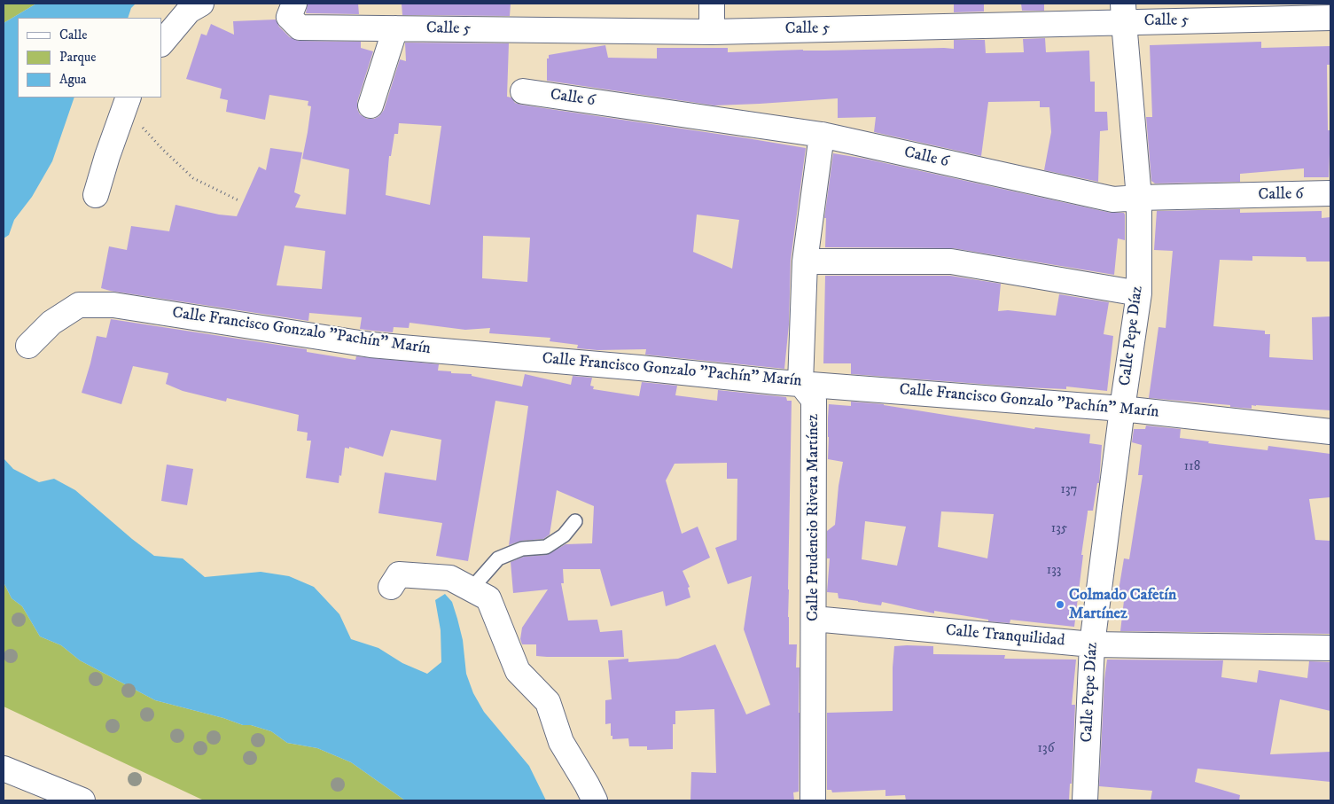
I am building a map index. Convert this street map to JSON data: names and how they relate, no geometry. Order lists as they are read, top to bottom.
{
  "streets": {
    "street": [
      "Calle 5",
      "Calle 6",
      "Calle Francisco Gonzalo \"Pachín\" Marín",
      "Calle Pepe Díaz",
      "Calle Prudencio Rivera Martínez",
      "Calle Tranquilidad"
    ]
  },
  "crossings": [
    ["Calle 5", "Calle Pepe Díaz"],
    ["Calle 6", "Calle Pepe Díaz"],
    ["Calle Francisco Gonzalo \"Pachín\" Marín", "Calle Pepe Díaz"],
    ["Calle Francisco Gonzalo \"Pachín\" Marín", "Calle Prudencio Rivera Martínez"],
    ["Calle Pepe Díaz", "Calle Tranquilidad"],
    ["Calle Prudencio Rivera Martínez", "Calle Tranquilidad"]
  ],
  "places": ["Colmado Cafetín Martínez"],
  "house_numbers": [
    "118",
    "137",
    "135",
    "133",
    "136"
  ],
  "legend": ["Calle", "Parque", "Agua"]
}
